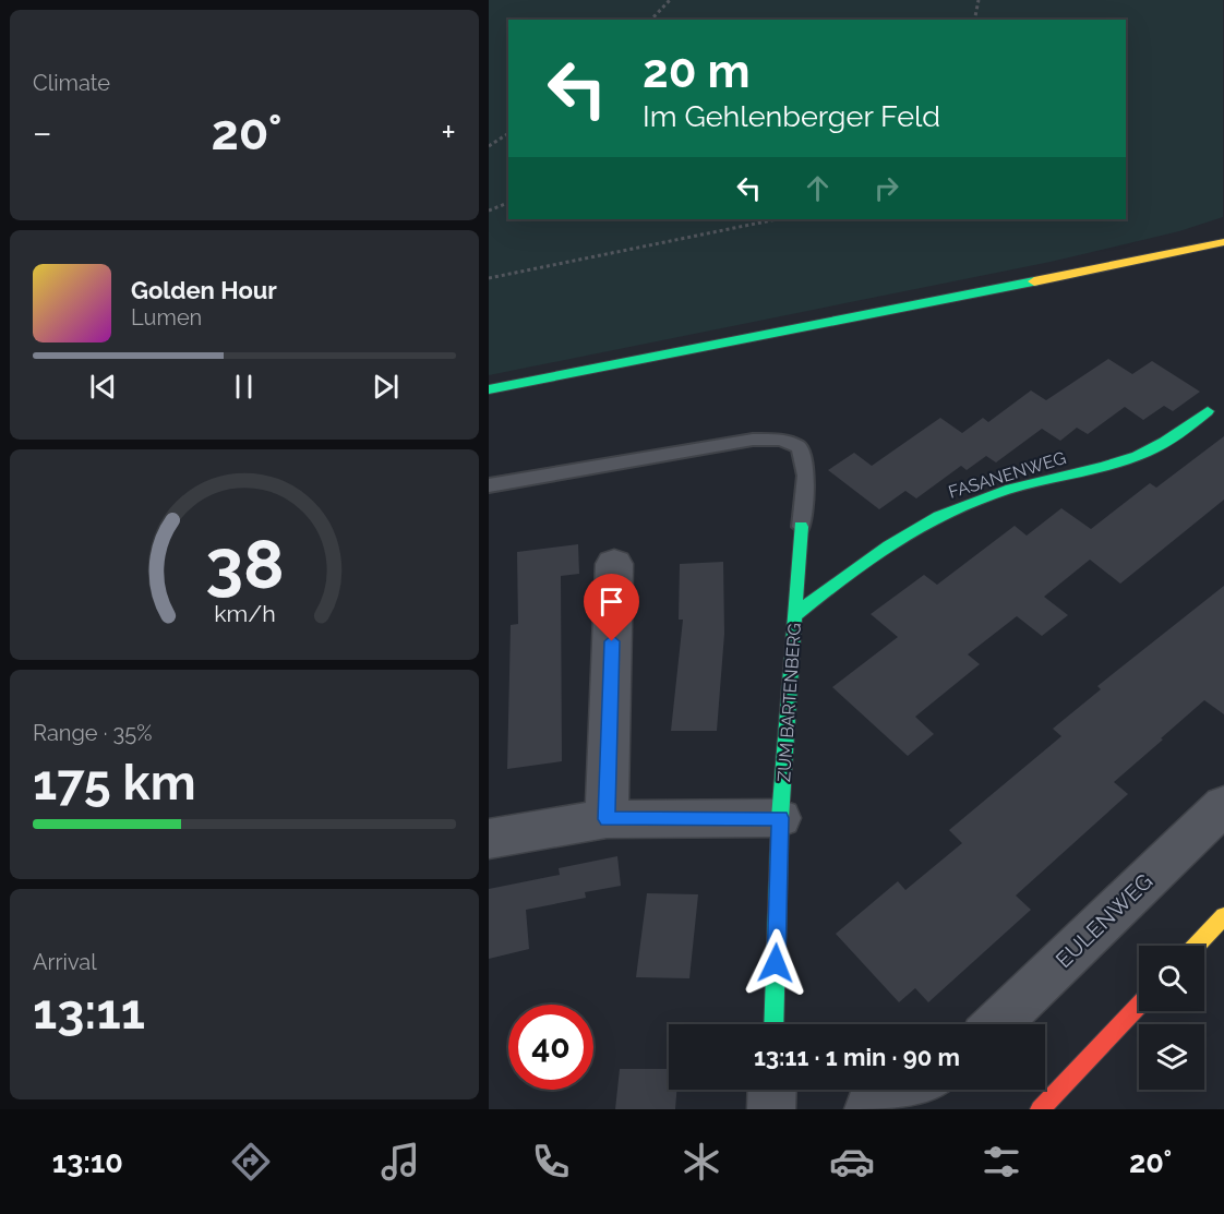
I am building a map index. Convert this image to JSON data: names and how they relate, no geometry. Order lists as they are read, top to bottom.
{
  "streets": {
    "main road": ["FASANENWEG", "ZUM BARTENBERG"],
    "street": ["EULENWEG"]
  },
  "crossings": [
    ["FASANENWEG", "ZUM BARTENBERG"]
  ],
  "page": {
    "tile": [
      "Climate",
      ["Range · 35%", "175 km"],
      ["Arrival", "13:11"]
    ],
    "turn": ["20 m", "Im Gehlenberger Feld"],
    "heat": ["−", "20°", "+"],
    "song": ["Golden Hour", "Lumen"],
    "limit": "40",
    "trip": "13:11 · 1 min · 90 m",
    "tabs": ["13:10", "20°"],
    "gauge": ["38", "km/h"]
  }
}
